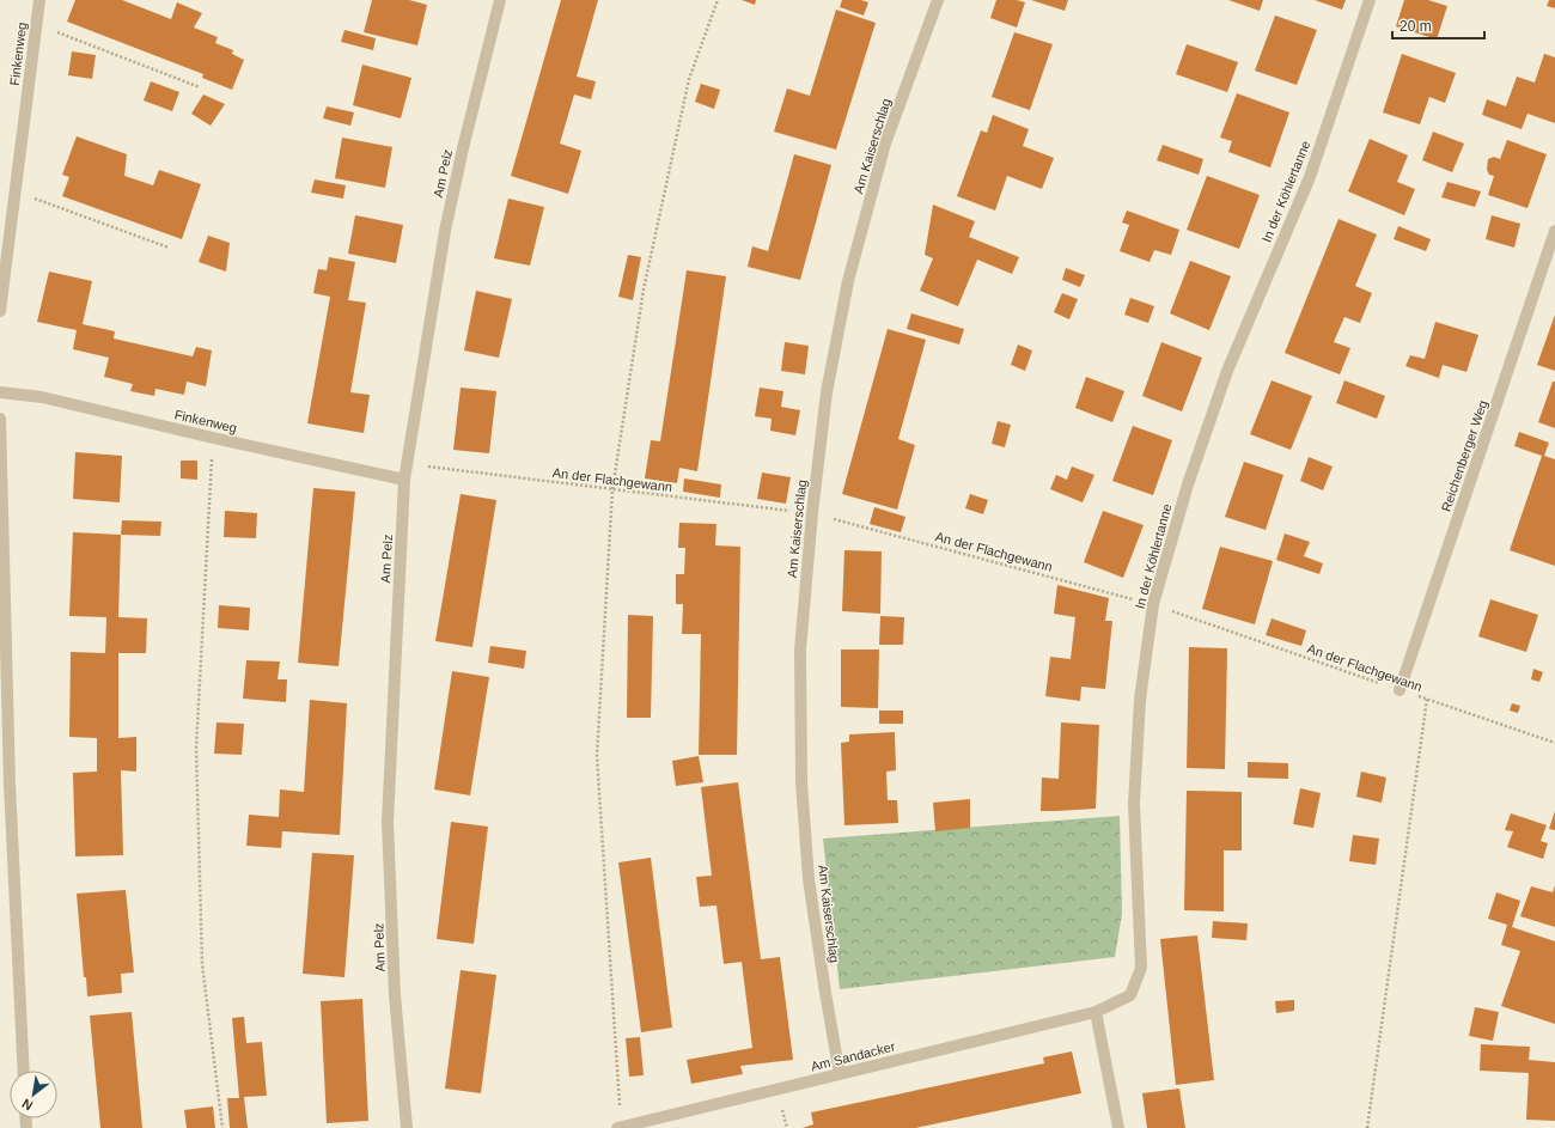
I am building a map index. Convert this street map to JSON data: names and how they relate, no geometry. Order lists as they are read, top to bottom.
{
  "streets": {
    "street": [
      "Finkenweg",
      "Am Kaiserschlag",
      "Am Pelz",
      "In der Köhlertanne",
      "Reichenberger Weg",
      "Am Sandacker"
    ],
    "path": ["An der Flachgewann"]
  },
  "crossings": [
    ["Finkenweg", "Am Pelz"],
    ["Am Kaiserschlag", "An der Flachgewann"],
    ["Am Kaiserschlag", "Am Sandacker"],
    ["Am Pelz", "An der Flachgewann"],
    ["In der Köhlertanne", "An der Flachgewann"],
    ["In der Köhlertanne", "Am Sandacker"],
    ["Reichenberger Weg", "An der Flachgewann"]
  ],
  "scale_bar": "20 m",
  "north": "bottom left"
}
